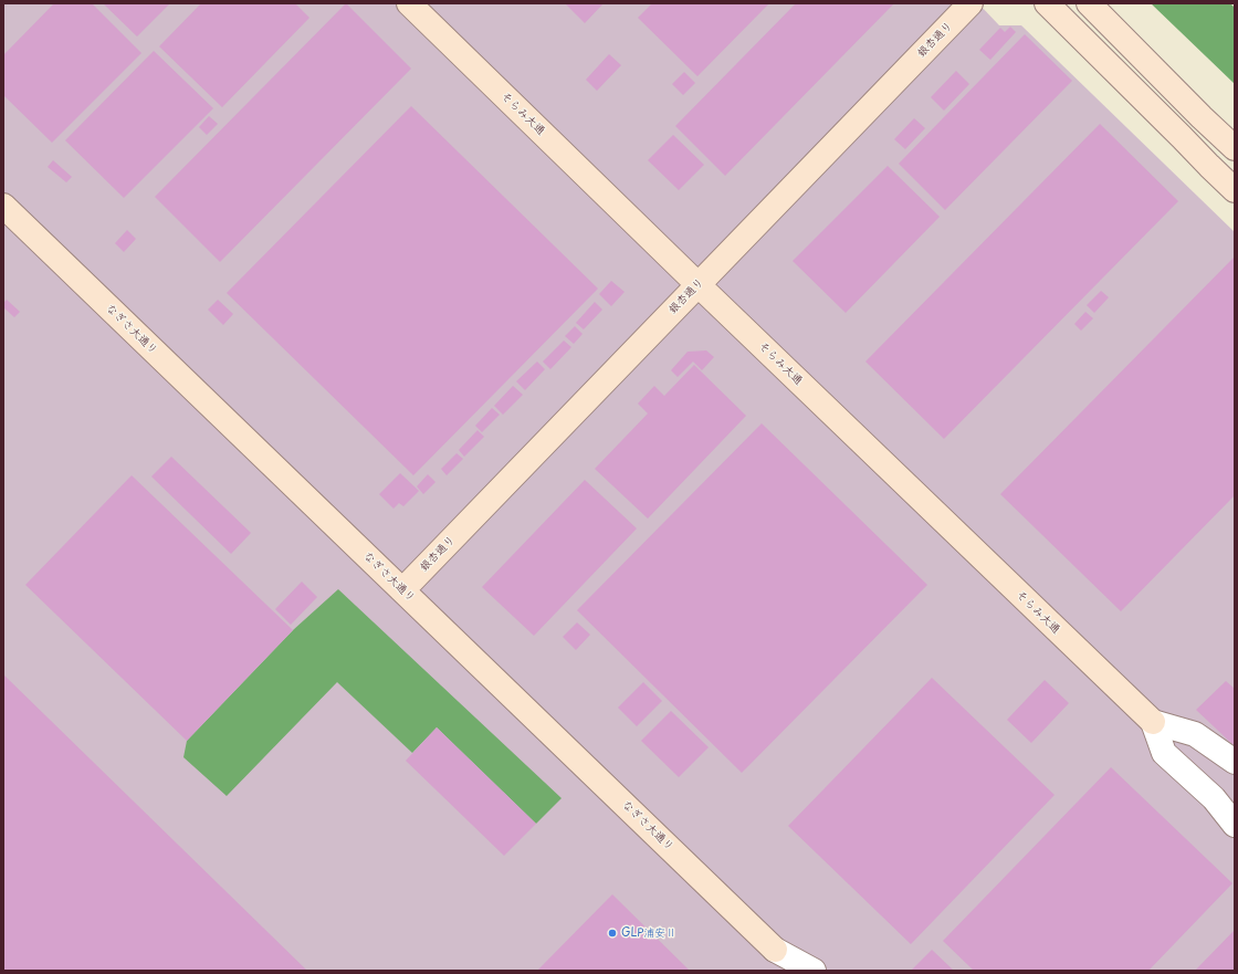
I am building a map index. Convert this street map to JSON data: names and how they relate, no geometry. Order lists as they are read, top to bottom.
{
  "streets": {
    "street": ["銀杏通り", "そらみ大通", "なぎさ大通り"]
  },
  "crossings": [
    ["銀杏通り", "そらみ大通"],
    ["銀杏通り", "なぎさ大通り"]
  ],
  "places": ["GLP浦安Ⅱ"]
}
